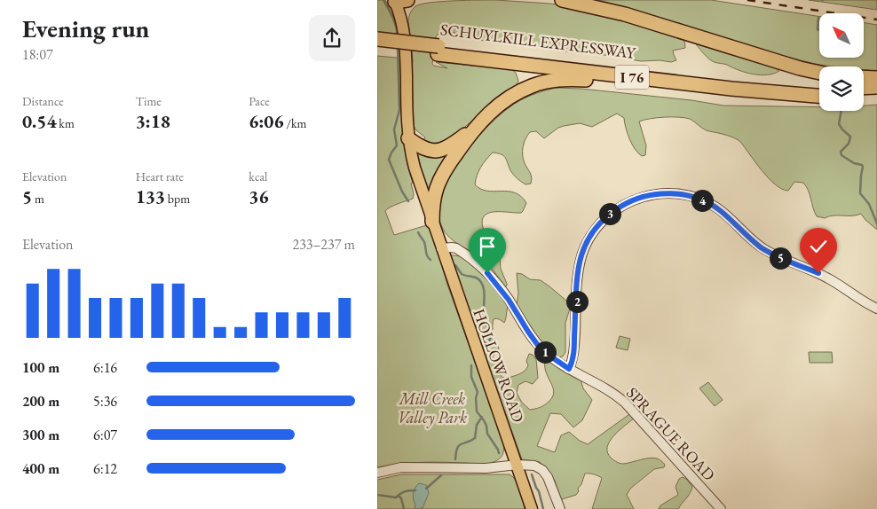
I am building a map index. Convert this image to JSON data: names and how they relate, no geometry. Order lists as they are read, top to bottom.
{
  "streets": {
    "highway": ["SCHUYLKILL EXPRESSWAY", "I 76"],
    "main road": ["HOLLOW ROAD"],
    "street": ["SPRAGUE ROAD"]
  },
  "crossings": [
    ["HOLLOW ROAD", "SPRAGUE ROAD"]
  ],
  "parks": ["Mill Creek Valley Park"],
  "north": "top left",
  "page": {
    "heading": ["Evening run", "18:07"],
    "stats": [
      ["Distance", "0.54 km"],
      ["Time", "3:18"],
      ["Pace", "6:06 /km"],
      ["Elevation", "5 m"],
      ["Heart rate", "133 bpm"],
      ["kcal", "36"]
    ],
    "pins": [
      "4",
      "3",
      "5",
      "2",
      "1"
    ],
    "chart": ["Elevation", "233–237 m"],
    "list": [
      {
        "name": "100 m",
        "note": "6:16"
      },
      {
        "name": "200 m",
        "note": "5:36"
      },
      {
        "name": "300 m",
        "note": "6:07"
      },
      {
        "name": "400 m",
        "note": "6:12"
      }
    ]
  }
}
